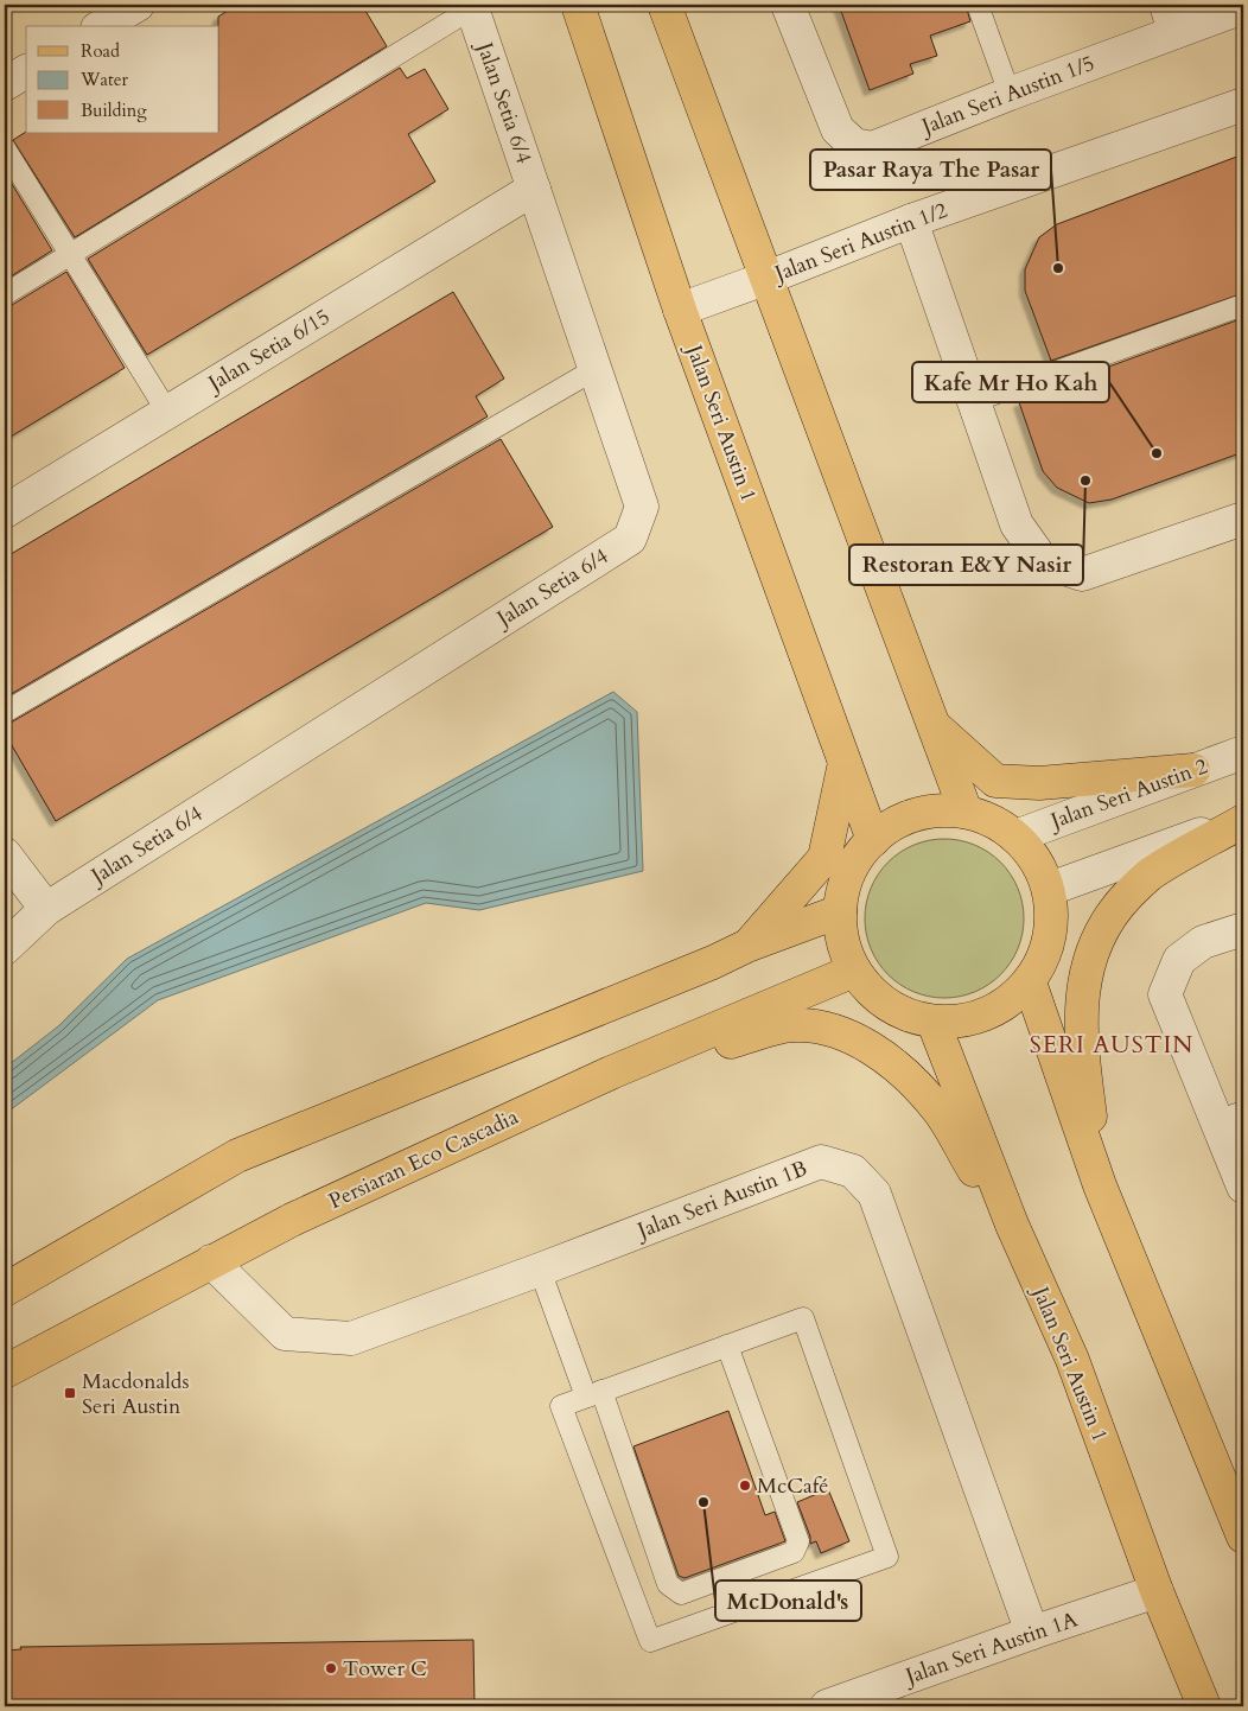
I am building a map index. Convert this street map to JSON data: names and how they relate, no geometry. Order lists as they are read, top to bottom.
{
  "streets": {
    "main road": ["Jalan Seri Austin 1", "Persiaran Eco Cascadia"],
    "street": [
      "Jalan Seri Austin 1/5",
      "Jalan Setia 6/4",
      "Jalan Seri Austin 1/2",
      "Jalan Setia 6/15",
      "Jalan Seri Austin 2",
      "Jalan Seri Austin 1B",
      "Jalan Seri Austin 1A"
    ]
  },
  "crossings": [
    ["Jalan Setia 6/4", "Jalan Setia 6/15"],
    ["Jalan Seri Austin 1/2", "Jalan Seri Austin 1"],
    ["Jalan Seri Austin 1", "Jalan Seri Austin 2"],
    ["Jalan Seri Austin 1", "Persiaran Eco Cascadia"],
    ["Jalan Seri Austin 1", "Jalan Seri Austin 1A"],
    ["Jalan Seri Austin 2", "Persiaran Eco Cascadia"],
    ["Persiaran Eco Cascadia", "Jalan Seri Austin 1B"],
    ["Jalan Seri Austin 1B", "Jalan Seri Austin 1A"]
  ],
  "districts": ["SERI AUSTIN"],
  "places": {
    "other": [
      "Pasar Raya The Pasar",
      "Kafe Mr Ho Kah",
      "Restoran E&Y Nasir",
      "McCafé",
      "McDonald's",
      "Tower C"
    ],
    "transit": ["Macdonalds Seri Austin"]
  },
  "legend": ["Road", "Water", "Building"]
}
